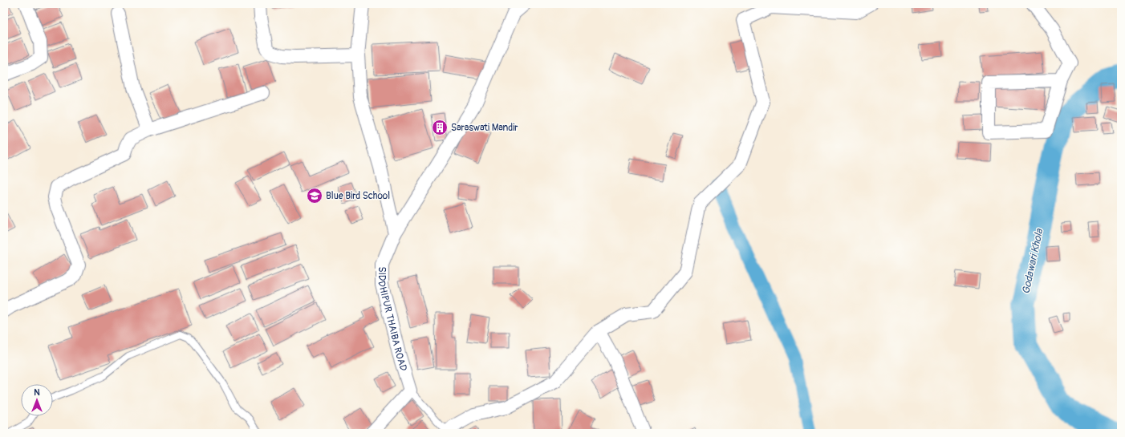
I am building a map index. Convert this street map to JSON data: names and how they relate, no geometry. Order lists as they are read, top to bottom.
{
  "streets": {
    "street": ["SIDDHIPUR THAIBA ROAD"]
  },
  "water": ["Godawari Khola"],
  "places": {
    "building": ["Saraswati Mandir"],
    "school or university": ["Blue Bird School"]
  },
  "north": "top"
}
